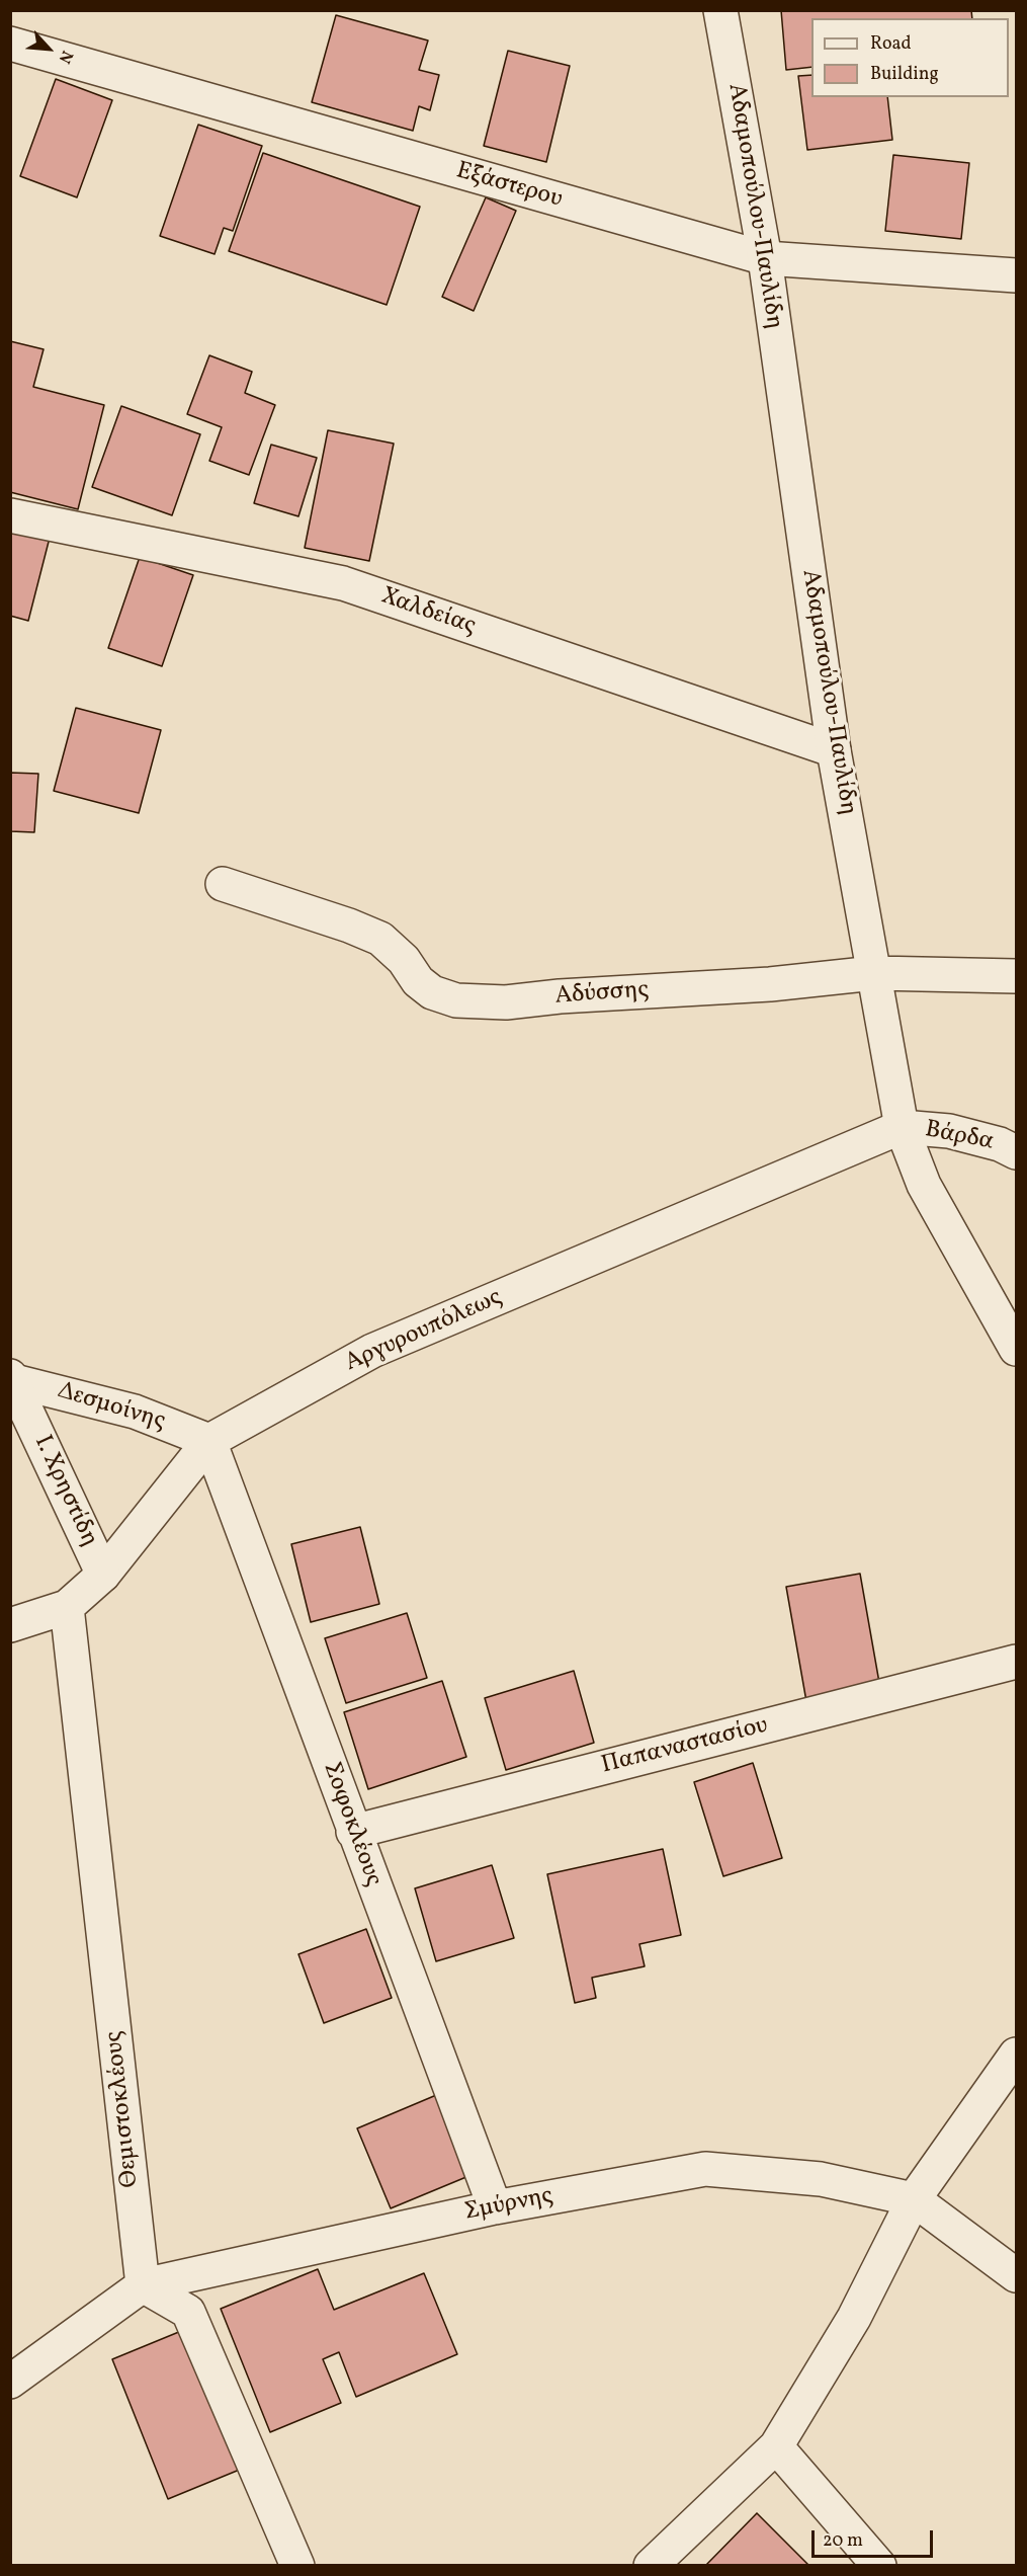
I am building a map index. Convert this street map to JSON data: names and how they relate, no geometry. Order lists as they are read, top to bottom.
{
  "streets": {
    "street": [
      "Εξάστερου",
      "Αδαμοπούλου-Παυλίδη",
      "Χαλδείας",
      "Αδύσσης",
      "Βάρδα",
      "Αργυρουπόλεως",
      "Δεσμοίνης",
      "Ι. Χρηστίδη",
      "Παπαναστασίου",
      "Σοφοκλέους",
      "Θεμιστοκλέους",
      "Σμύρνης"
    ]
  },
  "crossings": [
    ["Εξάστερου", "Αδαμοπούλου-Παυλίδη"],
    ["Αδαμοπούλου-Παυλίδη", "Χαλδείας"],
    ["Αδαμοπούλου-Παυλίδη", "Αδύσσης"],
    ["Αδαμοπούλου-Παυλίδη", "Βάρδα"],
    ["Αδαμοπούλου-Παυλίδη", "Αργυρουπόλεως"],
    ["Βάρδα", "Αργυρουπόλεως"],
    ["Αργυρουπόλεως", "Δεσμοίνης"],
    ["Αργυρουπόλεως", "Ι. Χρηστίδη"],
    ["Αργυρουπόλεως", "Σοφοκλέους"],
    ["Αργυρουπόλεως", "Θεμιστοκλέους"],
    ["Δεσμοίνης", "Ι. Χρηστίδη"],
    ["Δεσμοίνης", "Σοφοκλέους"],
    ["Παπαναστασίου", "Σοφοκλέους"],
    ["Σοφοκλέους", "Σμύρνης"],
    ["Θεμιστοκλέους", "Σμύρνης"]
  ],
  "legend": ["Road", "Building"],
  "scale_bar": "20 m",
  "north": "bottom right"
}
